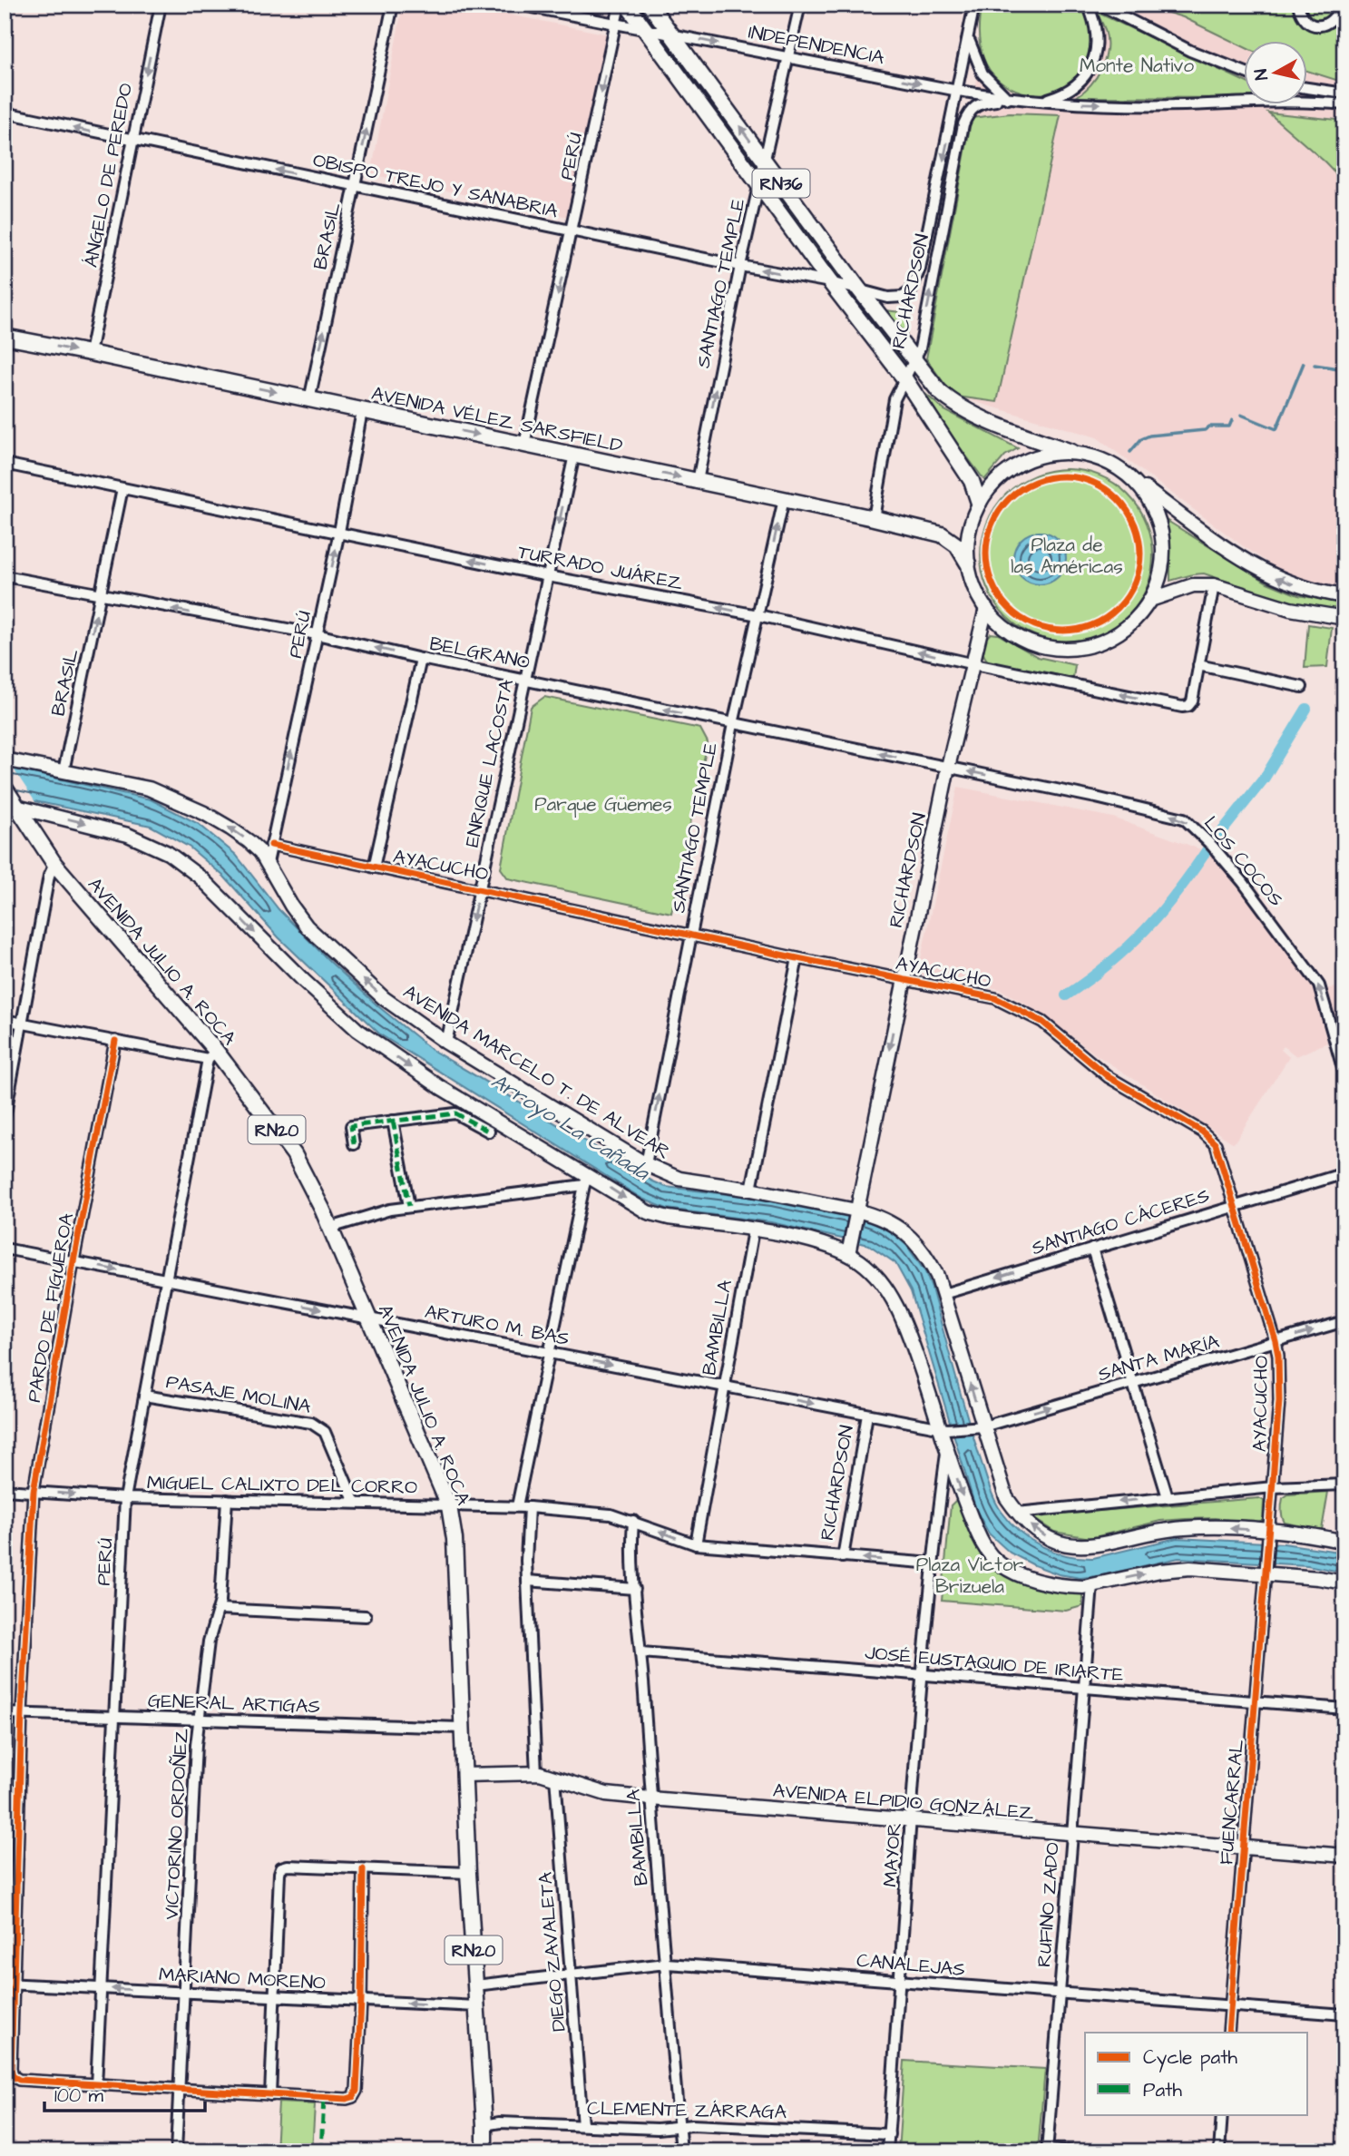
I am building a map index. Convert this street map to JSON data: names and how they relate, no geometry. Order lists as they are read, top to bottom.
{
  "streets": {
    "main road": [
      "RN36",
      "RICHARDSON",
      "AVENIDA VÉLEZ SARSFIELD",
      "AVENIDA JULIO A. ROCA",
      "AVENIDA MARCELO T. DE ALVEAR",
      "RN20",
      "AVENIDA ELPIDIO GONZÁLEZ"
    ],
    "street": [
      "INDEPENDENCIA",
      "PERÚ",
      "ÁNGELO DE PEREDO",
      "OBISPO TREJO Y SANABRIA",
      "BRASIL",
      "SANTIAGO TEMPLE",
      "TURRADO JUÁREZ",
      "BELGRANO",
      "ENRIQUE LACOSTA",
      "LOS COCOS",
      "AYACUCHO",
      "SANTIAGO CÁCERES",
      "PARDO DE FIGUEROA",
      "ARTURO M. BAS",
      "BAMBILLA",
      "SANTA MARÍA",
      "PASAJE MOLINA",
      "MIGUEL CALIXTO DEL CORRO",
      "JOSÉ EUSTAQUIO DE IRIARTE",
      "GENERAL ARTIGAS",
      "FUENCARRAL",
      "VICTORINO ORDOÑEZ",
      "MAYOR",
      "RUFINO ZADO",
      "DIEGO ZAVALETA",
      "CANALEJAS",
      "MARIANO MORENO",
      "CLEMENTE ZÁRRAGA"
    ]
  },
  "crossings": [
    ["INDEPENDENCIA", "PERÚ"],
    ["INDEPENDENCIA", "RN36"],
    ["INDEPENDENCIA", "SANTIAGO TEMPLE"],
    ["INDEPENDENCIA", "RICHARDSON"],
    ["PERÚ", "OBISPO TREJO Y SANABRIA"],
    ["PERÚ", "AVENIDA VÉLEZ SARSFIELD"],
    ["PERÚ", "TURRADO JUÁREZ"],
    ["PERÚ", "BELGRANO"],
    ["PERÚ", "AYACUCHO"],
    ["PERÚ", "AVENIDA JULIO A. ROCA"],
    ["PERÚ", "AVENIDA MARCELO T. DE ALVEAR"],
    ["PERÚ", "PARDO DE FIGUEROA"],
    ["PERÚ", "ARTURO M. BAS"],
    ["PERÚ", "PASAJE MOLINA"],
    ["PERÚ", "MIGUEL CALIXTO DEL CORRO"],
    ["PERÚ", "GENERAL ARTIGAS"],
    ["PERÚ", "MARIANO MORENO"],
    ["ÁNGELO DE PEREDO", "OBISPO TREJO Y SANABRIA"],
    ["ÁNGELO DE PEREDO", "AVENIDA VÉLEZ SARSFIELD"],
    ["RN36", "OBISPO TREJO Y SANABRIA"],
    ["RN36", "SANTIAGO TEMPLE"],
    ["RN36", "RICHARDSON"],
    ["RN36", "AVENIDA VÉLEZ SARSFIELD"],
    ["OBISPO TREJO Y SANABRIA", "BRASIL"],
    ["OBISPO TREJO Y SANABRIA", "SANTIAGO TEMPLE"],
    ["OBISPO TREJO Y SANABRIA", "RICHARDSON"],
    ["BRASIL", "AVENIDA VÉLEZ SARSFIELD"],
    ["BRASIL", "TURRADO JUÁREZ"],
    ["BRASIL", "BELGRANO"],
    ["BRASIL", "AVENIDA MARCELO T. DE ALVEAR"],
    ["SANTIAGO TEMPLE", "AVENIDA VÉLEZ SARSFIELD"],
    ["SANTIAGO TEMPLE", "TURRADO JUÁREZ"],
    ["SANTIAGO TEMPLE", "BELGRANO"],
    ["SANTIAGO TEMPLE", "AYACUCHO"],
    ["SANTIAGO TEMPLE", "AVENIDA MARCELO T. DE ALVEAR"],
    ["RICHARDSON", "AVENIDA VÉLEZ SARSFIELD"],
    ["RICHARDSON", "TURRADO JUÁREZ"],
    ["RICHARDSON", "BELGRANO"],
    ["RICHARDSON", "LOS COCOS"],
    ["RICHARDSON", "AYACUCHO"],
    ["RICHARDSON", "AVENIDA MARCELO T. DE ALVEAR"],
    ["RICHARDSON", "ARTURO M. BAS"],
    ["RICHARDSON", "MIGUEL CALIXTO DEL CORRO"],
    ["AVENIDA VÉLEZ SARSFIELD", "ENRIQUE LACOSTA"],
    ["TURRADO JUÁREZ", "ENRIQUE LACOSTA"],
    ["BELGRANO", "ENRIQUE LACOSTA"],
    ["BELGRANO", "LOS COCOS"],
    ["ENRIQUE LACOSTA", "AYACUCHO"],
    ["ENRIQUE LACOSTA", "AVENIDA MARCELO T. DE ALVEAR"],
    ["AYACUCHO", "AVENIDA MARCELO T. DE ALVEAR"],
    ["AYACUCHO", "SANTIAGO CÁCERES"],
    ["AYACUCHO", "SANTA MARÍA"],
    ["AYACUCHO", "FUENCARRAL"],
    ["AVENIDA JULIO A. ROCA", "ARTURO M. BAS"],
    ["AVENIDA JULIO A. ROCA", "MIGUEL CALIXTO DEL CORRO"],
    ["AVENIDA JULIO A. ROCA", "GENERAL ARTIGAS"],
    ["AVENIDA JULIO A. ROCA", "AVENIDA ELPIDIO GONZÁLEZ"],
    ["AVENIDA JULIO A. ROCA", "CANALEJAS"],
    ["AVENIDA JULIO A. ROCA", "MARIANO MORENO"],
    ["AVENIDA JULIO A. ROCA", "CLEMENTE ZÁRRAGA"],
    ["AVENIDA MARCELO T. DE ALVEAR", "SANTIAGO CÁCERES"],
    ["AVENIDA MARCELO T. DE ALVEAR", "ARTURO M. BAS"],
    ["AVENIDA MARCELO T. DE ALVEAR", "SANTA MARÍA"],
    ["PARDO DE FIGUEROA", "ARTURO M. BAS"],
    ["PARDO DE FIGUEROA", "MIGUEL CALIXTO DEL CORRO"],
    ["PARDO DE FIGUEROA", "GENERAL ARTIGAS"],
    ["PARDO DE FIGUEROA", "MARIANO MORENO"],
    ["ARTURO M. BAS", "BAMBILLA"],
    ["ARTURO M. BAS", "SANTA MARÍA"],
    ["BAMBILLA", "MIGUEL CALIXTO DEL CORRO"],
    ["BAMBILLA", "JOSÉ EUSTAQUIO DE IRIARTE"],
    ["BAMBILLA", "AVENIDA ELPIDIO GONZÁLEZ"],
    ["BAMBILLA", "CANALEJAS"],
    ["BAMBILLA", "CLEMENTE ZÁRRAGA"],
    ["PASAJE MOLINA", "MIGUEL CALIXTO DEL CORRO"],
    ["MIGUEL CALIXTO DEL CORRO", "VICTORINO ORDOÑEZ"],
    ["MIGUEL CALIXTO DEL CORRO", "MAYOR"],
    ["JOSÉ EUSTAQUIO DE IRIARTE", "FUENCARRAL"],
    ["JOSÉ EUSTAQUIO DE IRIARTE", "MAYOR"],
    ["JOSÉ EUSTAQUIO DE IRIARTE", "RUFINO ZADO"],
    ["GENERAL ARTIGAS", "VICTORINO ORDOÑEZ"],
    ["AVENIDA ELPIDIO GONZÁLEZ", "FUENCARRAL"],
    ["AVENIDA ELPIDIO GONZÁLEZ", "MAYOR"],
    ["AVENIDA ELPIDIO GONZÁLEZ", "RUFINO ZADO"],
    ["AVENIDA ELPIDIO GONZÁLEZ", "DIEGO ZAVALETA"],
    ["FUENCARRAL", "CANALEJAS"],
    ["VICTORINO ORDOÑEZ", "MARIANO MORENO"],
    ["MAYOR", "CANALEJAS"],
    ["MAYOR", "CLEMENTE ZÁRRAGA"],
    ["RUFINO ZADO", "CANALEJAS"],
    ["DIEGO ZAVALETA", "CANALEJAS"],
    ["DIEGO ZAVALETA", "CLEMENTE ZÁRRAGA"]
  ],
  "one_way": [
    "INDEPENDENCIA",
    "ÁNGELO DE PEREDO",
    "OBISPO TREJO Y SANABRIA",
    "BRASIL",
    "SANTIAGO TEMPLE",
    "AVENIDA VÉLEZ SARSFIELD",
    "TURRADO JUÁREZ",
    "BELGRANO",
    "ENRIQUE LACOSTA",
    "LOS COCOS",
    "SANTIAGO CÁCERES",
    "ARTURO M. BAS",
    "SANTA MARÍA",
    "MARIANO MORENO"
  ],
  "water": ["Arroyo La Cañada"],
  "parks": [
    "Monte Nativo",
    "Plaza de las Américas",
    "Parque Güemes",
    "Plaza Victor Brizuela"
  ],
  "legend": ["Cycle path", "Path"],
  "scale_bar": "100 m",
  "north": "left"
}
